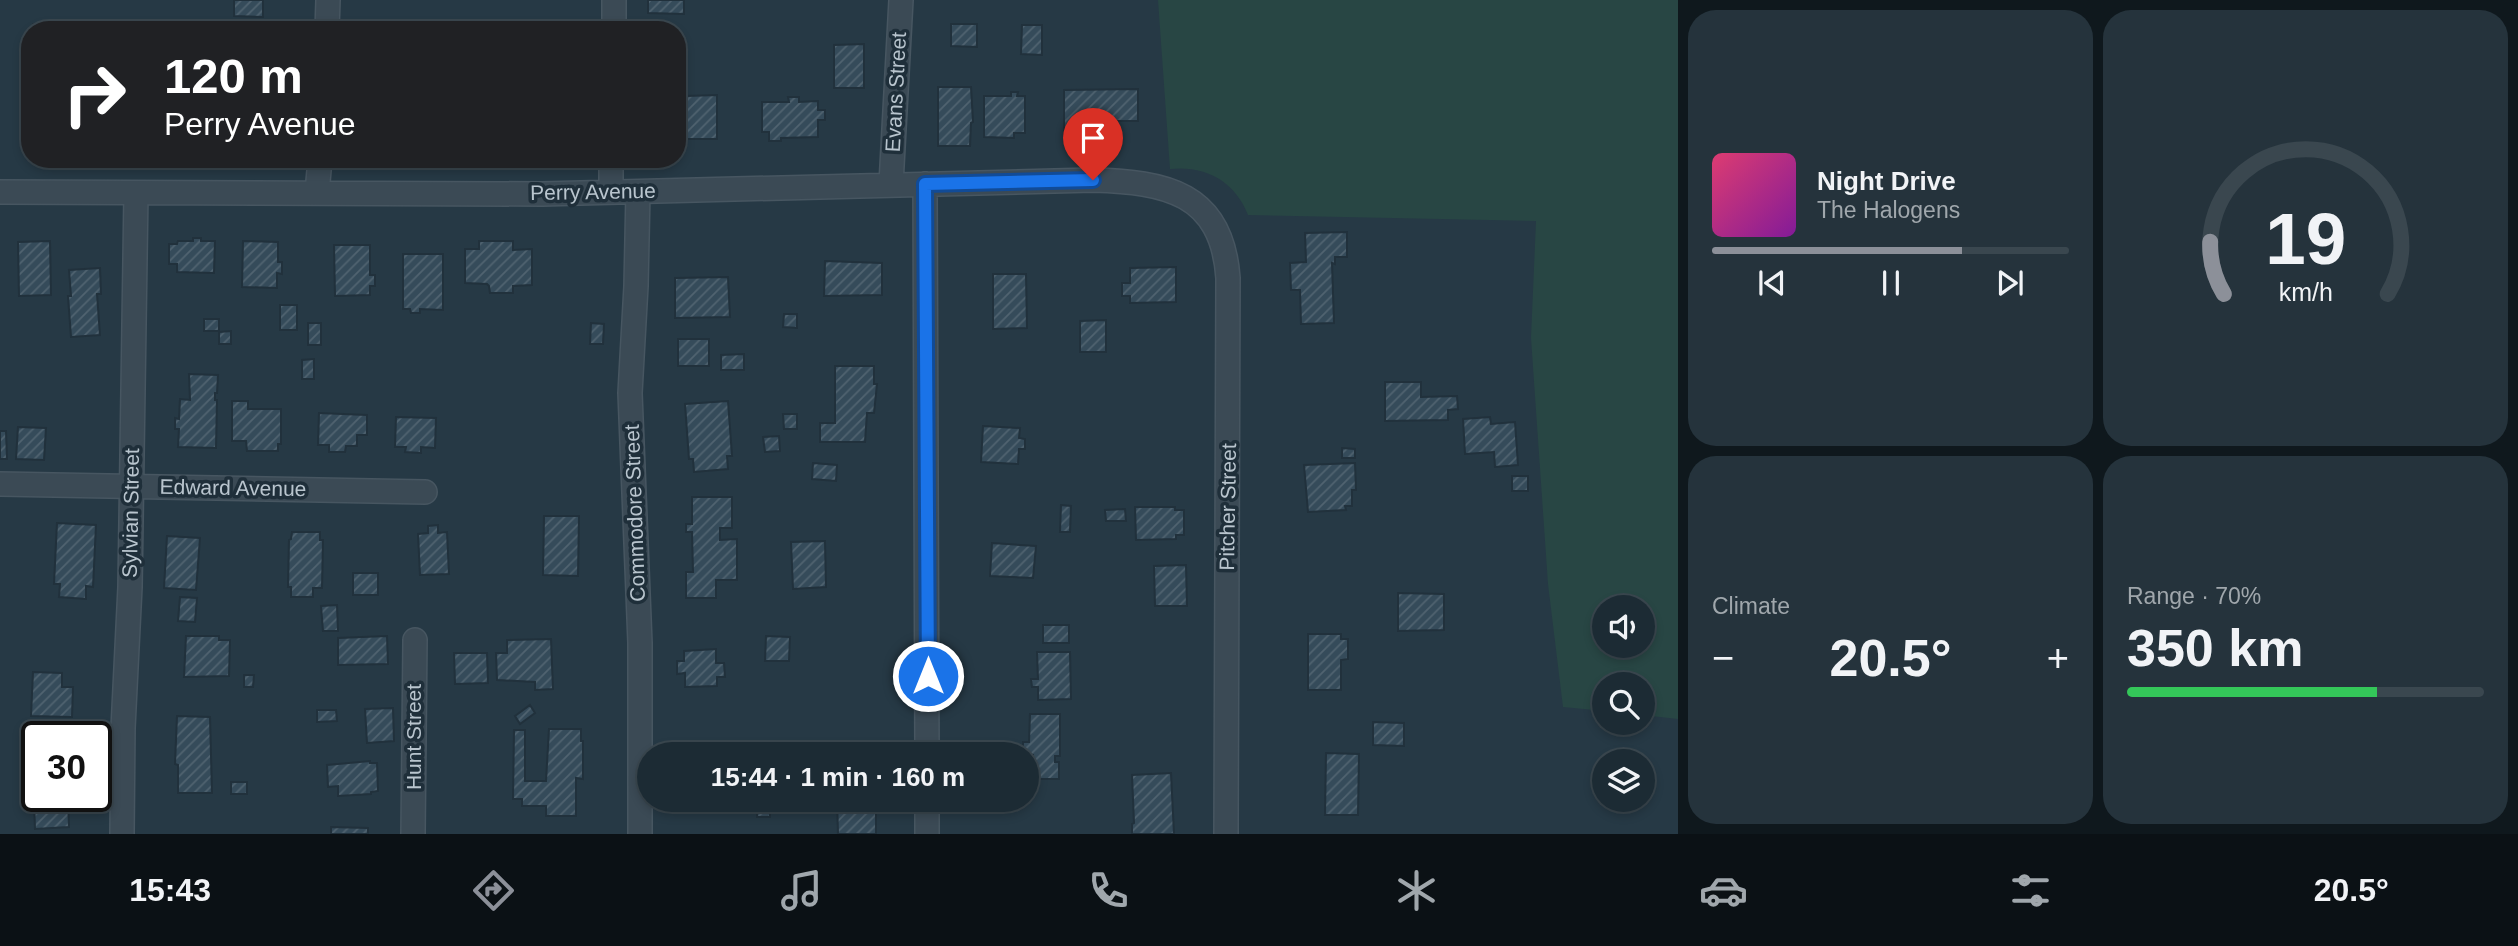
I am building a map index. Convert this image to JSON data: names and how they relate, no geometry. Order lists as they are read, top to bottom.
{
  "streets": {
    "street": [
      "Evans Street",
      "Perry Avenue",
      "Edward Avenue",
      "Pitcher Street",
      "Sylvian Street",
      "Commodore Street",
      "Hunt Street"
    ]
  },
  "crossings": [
    ["Evans Street", "Perry Avenue"],
    ["Perry Avenue", "Pitcher Street"],
    ["Perry Avenue", "Sylvian Street"],
    ["Perry Avenue", "Commodore Street"],
    ["Edward Avenue", "Sylvian Street"]
  ],
  "page": {
    "turn": ["120 m", "Perry Avenue"],
    "song": ["Night Drive", "The Halogens"],
    "tile": [
      "Climate",
      ["Range · 70%", "350 km"]
    ],
    "heat": ["−", "20.5°", "+"],
    "limit": "30",
    "trip": "15:44 · 1 min · 160 m",
    "tabs": ["15:43", "20.5°"],
    "gauge": ["19", "km/h"]
  }
}
